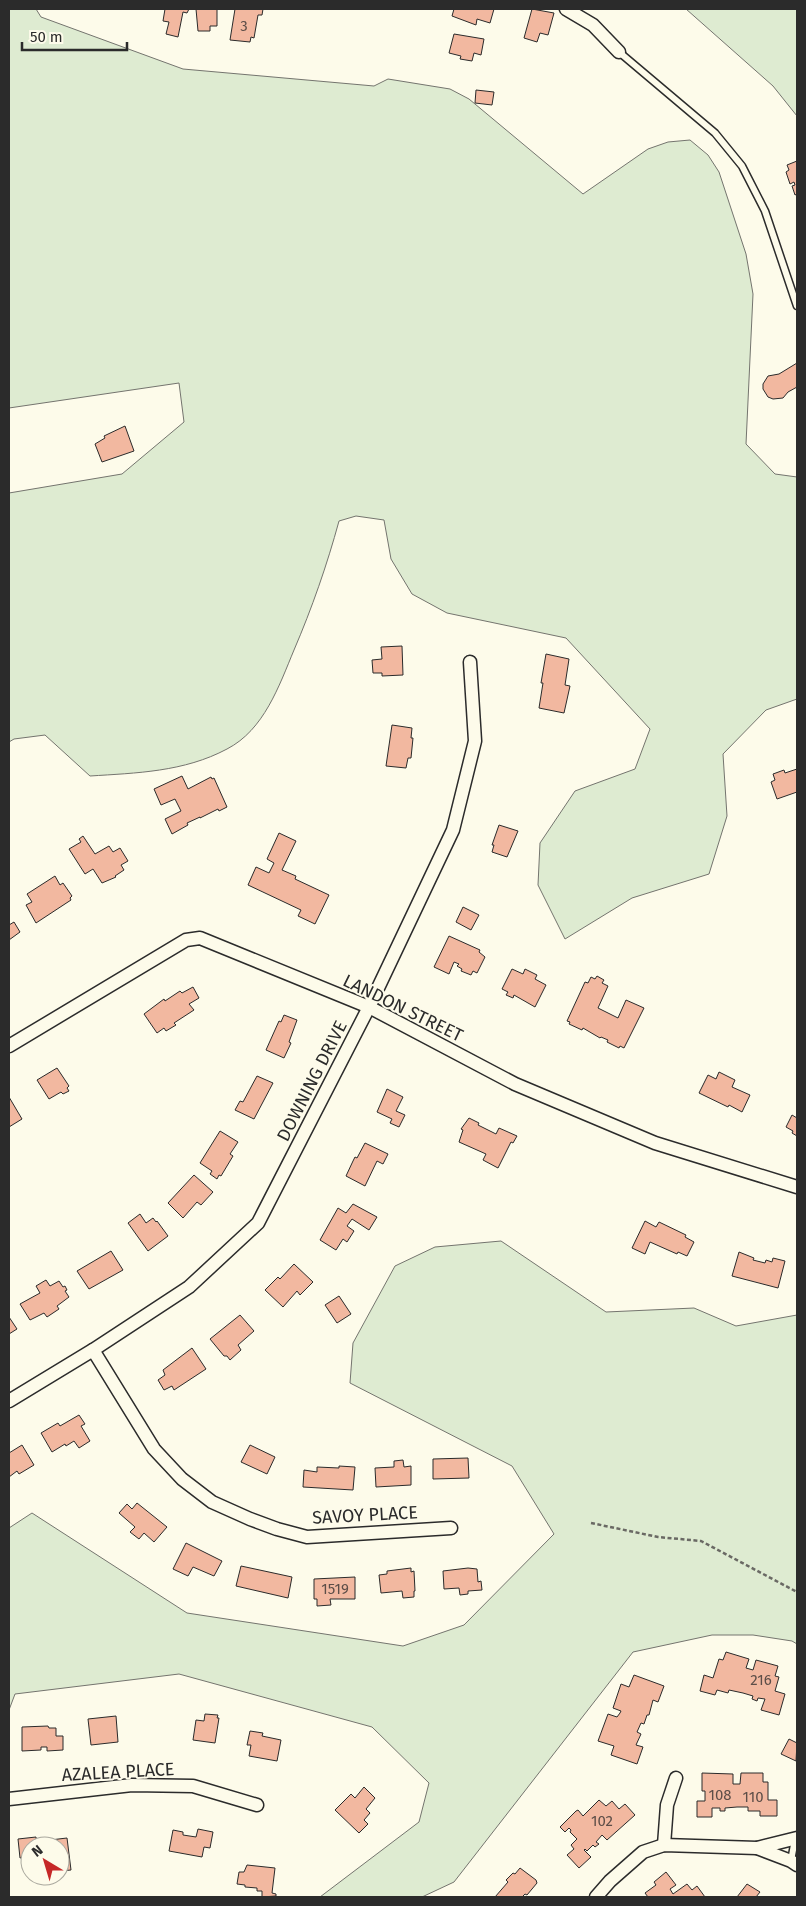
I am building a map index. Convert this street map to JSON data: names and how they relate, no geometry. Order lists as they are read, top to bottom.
{
  "streets": {
    "street": [
      "LANDON STREET",
      "DOWNING DRIVE",
      "SAVOY PLACE",
      "AZALEA PLACE"
    ]
  },
  "crossings": [
    ["LANDON STREET", "DOWNING DRIVE"],
    ["DOWNING DRIVE", "SAVOY PLACE"]
  ],
  "house_numbers": [
    "3",
    "1519",
    "216",
    "108",
    "110",
    "102"
  ],
  "scale_bar": "50 m",
  "north": "top left"
}
